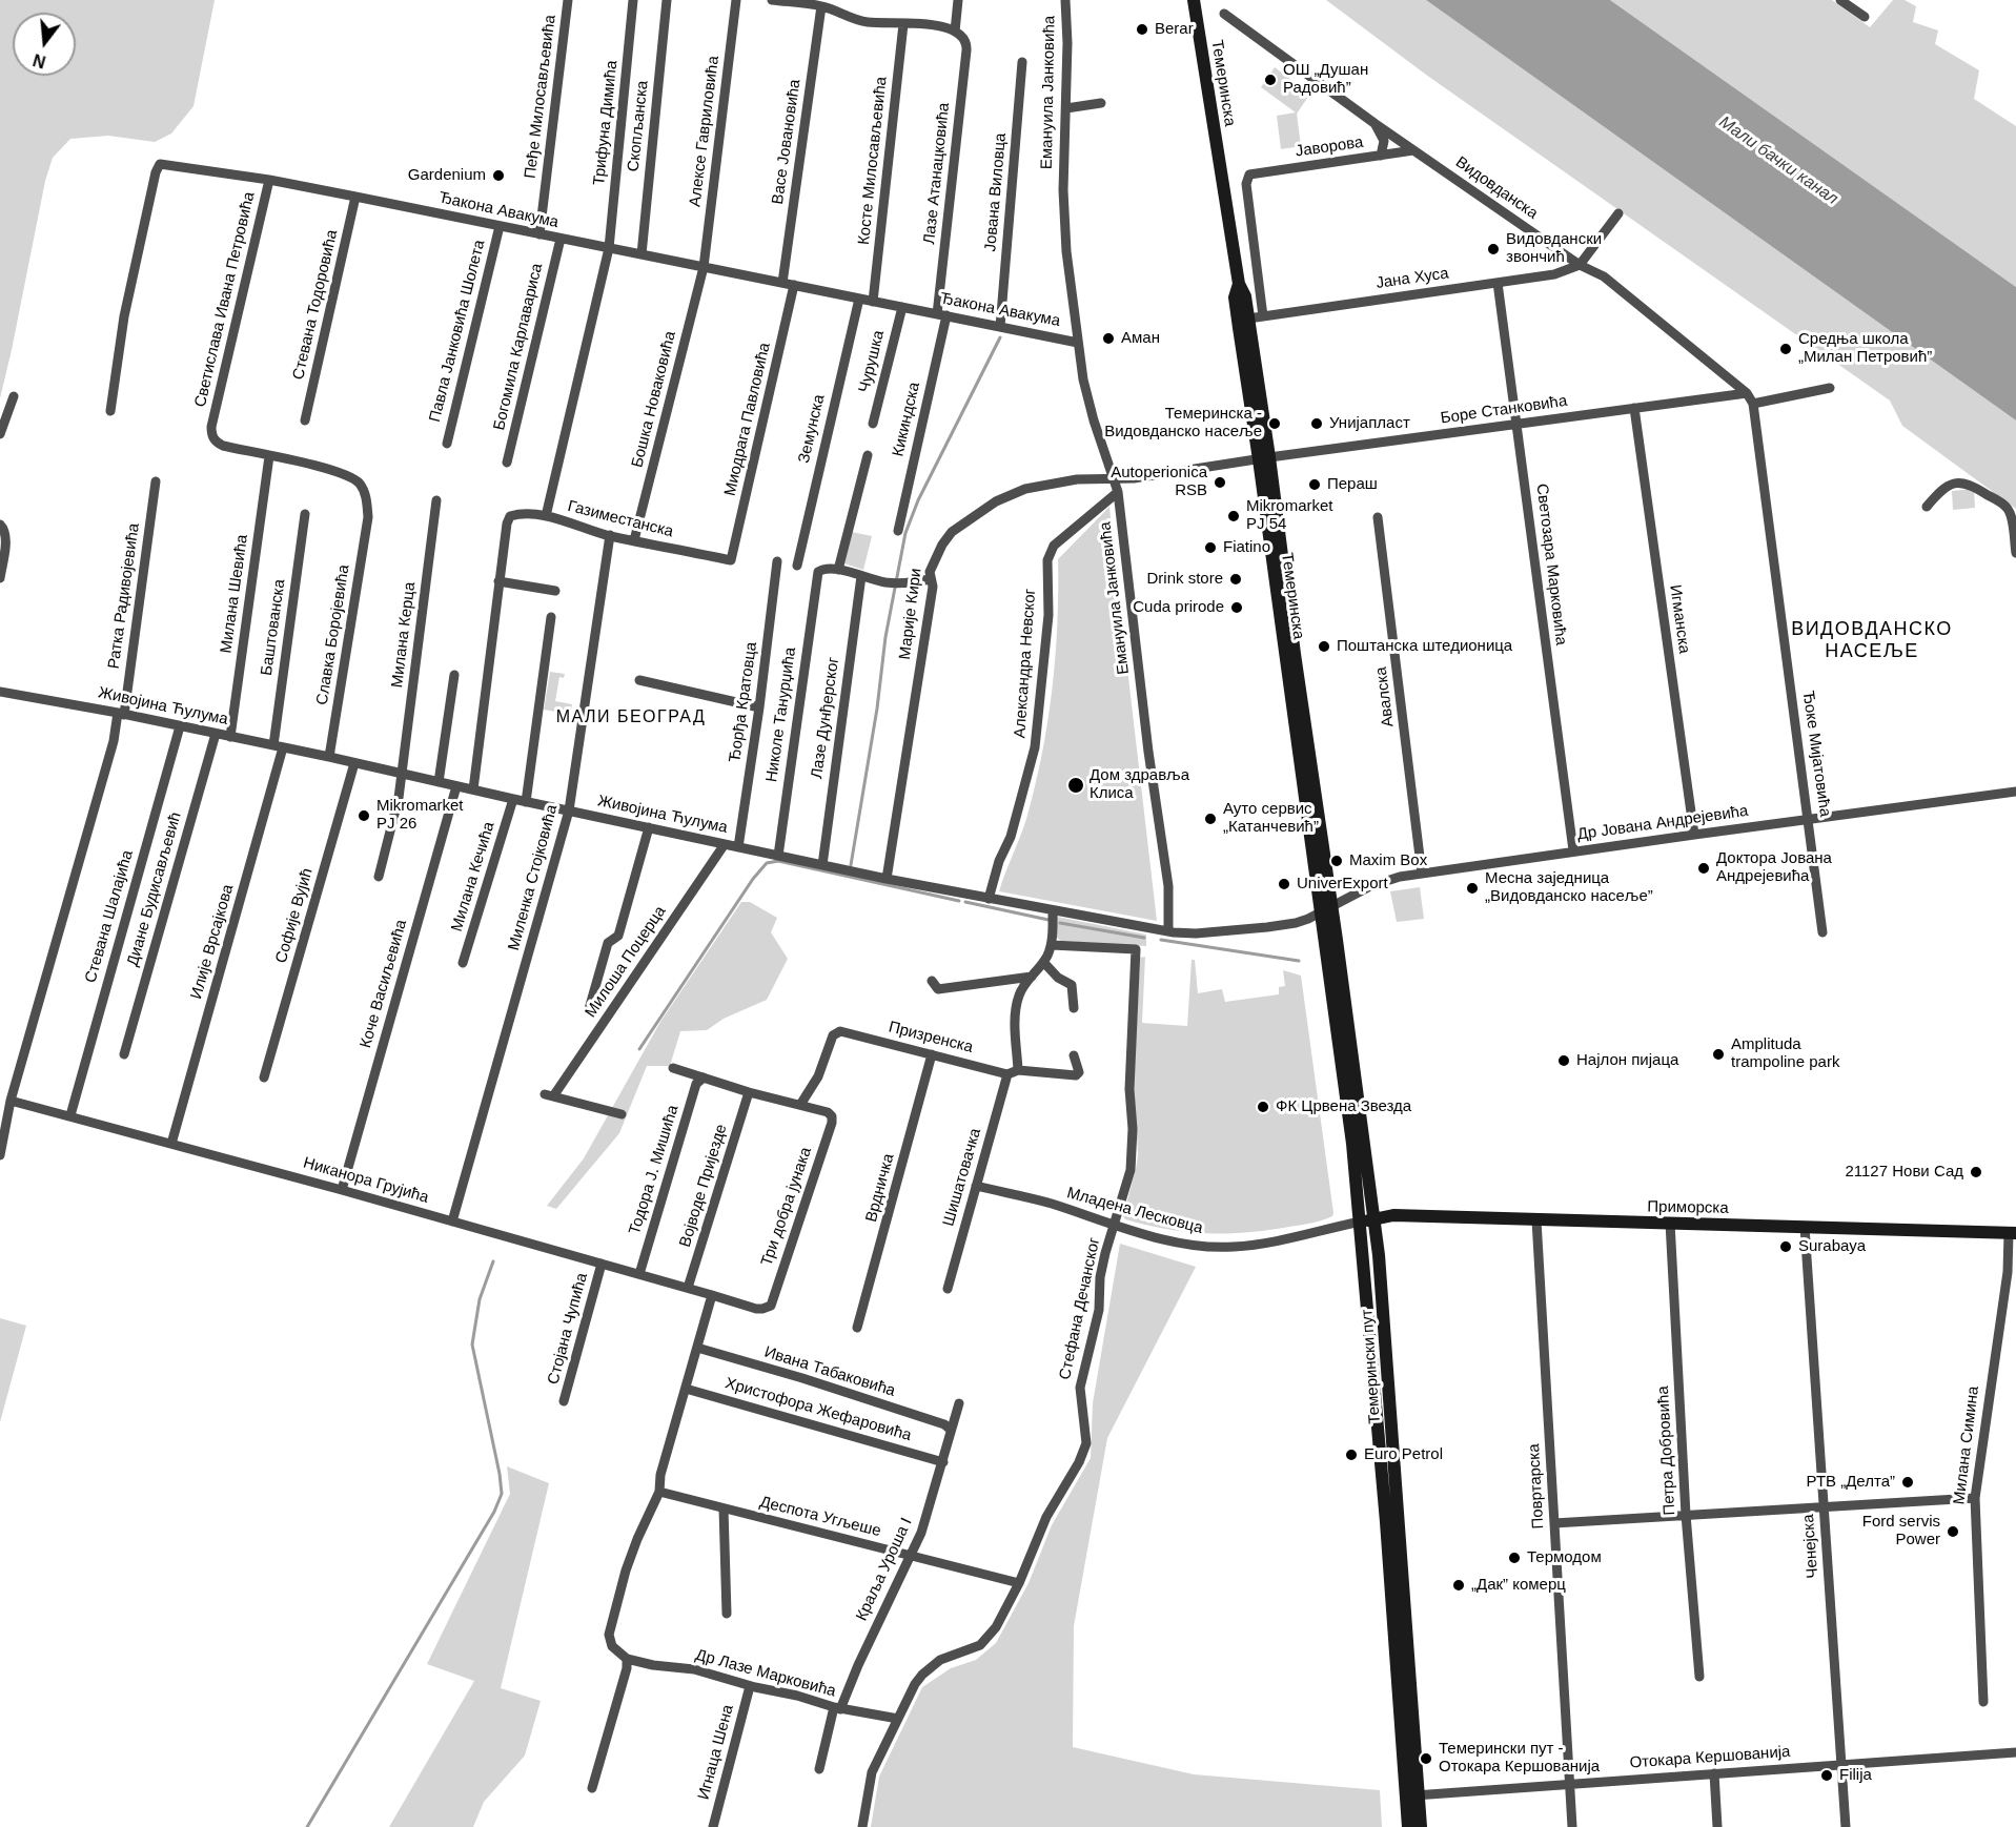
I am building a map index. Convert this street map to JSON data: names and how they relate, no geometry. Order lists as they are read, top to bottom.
{
  "streets": {
    "main road": ["Темеринска", "Приморска", "Темерински пут"],
    "street": [
      "Емануила Јанковића",
      "Пеђе Милосављевића",
      "Трифуна Димића",
      "Скопљанска",
      "Алексе Гавриловића",
      "Васе Јовановића",
      "Јаворова",
      "Косте Милосављевића",
      "Лазе Атанацковића",
      "Видовданска",
      "Јована Виловца",
      "Ђакона Авакума",
      "Јана Хуса",
      "Светислава Ивана Петровића",
      "Стевана Тодоровића",
      "Павла Јанковића Шолета",
      "Богомила Карлавариса",
      "Чурушка",
      "Бошка Новаковића",
      "Боре Станковића",
      "Миодрага Павловића",
      "Кикиндска",
      "Земунска",
      "Газиместанска",
      "Светозара Марковића",
      "Милана Шевића",
      "Ратка Радивојевића",
      "Марије Кири",
      "Игманска",
      "Баштованска",
      "Славка Боројевића",
      "Милана Керца",
      "Александра Невског",
      "Авалска",
      "Ђорђа Кратовца",
      "Живојина Ћулума",
      "Николе Танурџића",
      "Лазе Дунђерског",
      "Ђоке Мијатовића",
      "Др Јована Андрејевића",
      "Милана Кечића",
      "Миленка Стојковића",
      "Диане Будисављевић",
      "Софије Вујић",
      "Стевана Шалајића",
      "Илије Врсајкова",
      "Милоша Поцерца",
      "Коче Васиљевића",
      "Призренска",
      "Тодора Ј. Мишића",
      "Шишатовачка",
      "Никанора Грујића",
      "Војводе Пријезде",
      "Врдничка",
      "Три добра јунака",
      "Младена Лесковца",
      "Стефана Дечанског",
      "Стојана Чупића",
      "Ивана Табаковића",
      "Христофора Жефаровића",
      "Милана Симина",
      "Петра Добровића",
      "Повртарска",
      "Деспота Угљеше",
      "Ченејска",
      "Краља Уроша I",
      "Др Лазе Марковића",
      "Игнаца Шена",
      "Отокара Кершованија"
    ]
  },
  "crossings": [
    ["Темеринска", "Јана Хуса"],
    ["Темеринска", "Боре Станковића"],
    ["Темеринска", "Живојина Ћулума"],
    ["Темеринска", "Др Јована Андрејевића"],
    ["Темеринска", "Темерински пут"],
    ["Емануила Јанковића", "Ђакона Авакума"],
    ["Емануила Јанковића", "Боре Станковића"],
    ["Емануила Јанковића", "Марије Кири"],
    ["Емануила Јанковића", "Александра Невског"],
    ["Емануила Јанковића", "Живојина Ћулума"],
    ["Пеђе Милосављевића", "Ђакона Авакума"],
    ["Трифуна Димића", "Ђакона Авакума"],
    ["Трифуна Димића", "Газиместанска"],
    ["Скопљанска", "Ђакона Авакума"],
    ["Алексе Гавриловића", "Ђакона Авакума"],
    ["Алексе Гавриловића", "Бошка Новаковића"],
    ["Васе Јовановића", "Ђакона Авакума"],
    ["Јаворова", "Видовданска"],
    ["Јаворова", "Јана Хуса"],
    ["Косте Милосављевића", "Ђакона Авакума"],
    ["Лазе Атанацковића", "Ђакона Авакума"],
    ["Лазе Атанацковића", "Кикиндска"],
    ["Видовданска", "Јана Хуса"],
    ["Видовданска", "Боре Станковића"],
    ["Видовданска", "Ђоке Мијатовића"],
    ["Јована Виловца", "Ђакона Авакума"],
    ["Ђакона Авакума", "Светислава Ивана Петровића"],
    ["Ђакона Авакума", "Стевана Тодоровића"],
    ["Ђакона Авакума", "Павла Јанковића Шолета"],
    ["Ђакона Авакума", "Богомила Карлавариса"],
    ["Ђакона Авакума", "Чурушка"],
    ["Ђакона Авакума", "Бошка Новаковића"],
    ["Ђакона Авакума", "Миодрага Павловића"],
    ["Ђакона Авакума", "Кикиндска"],
    ["Ђакона Авакума", "Земунска"],
    ["Јана Хуса", "Светозара Марковића"],
    ["Светислава Ивана Петровића", "Милана Шевића"],
    ["Светислава Ивана Петровића", "Славка Боројевића"],
    ["Бошка Новаковића", "Газиместанска"],
    ["Боре Станковића", "Светозара Марковића"],
    ["Боре Станковића", "Марије Кири"],
    ["Боре Станковића", "Игманска"],
    ["Боре Станковића", "Ђоке Мијатовића"],
    ["Миодрага Павловића", "Газиместанска"],
    ["Газиместанска", "Миленка Стојковића"],
    ["Светозара Марковића", "Др Јована Андрејевића"],
    ["Милана Шевића", "Славка Боројевића"],
    ["Милана Шевића", "Живојина Ћулума"],
    ["Ратка Радивојевића", "Живојина Ћулума"],
    ["Ратка Радивојевића", "Никанора Грујића"],
    ["Марије Кири", "Живојина Ћулума"],
    ["Игманска", "Др Јована Андрејевића"],
    ["Баштованска", "Живојина Ћулума"],
    ["Баштованска", "Илије Врсајкова"],
    ["Славка Боројевића", "Живојина Ћулума"],
    ["Милана Керца", "Живојина Ћулума"],
    ["Александра Невског", "Живојина Ћулума"],
    ["Авалска", "Др Јована Андрејевића"],
    ["Ђорђа Кратовца", "Живојина Ћулума"],
    ["Живојина Ћулума", "Николе Танурџића"],
    ["Живојина Ћулума", "Лазе Дунђерског"],
    ["Живојина Ћулума", "Др Јована Андрејевића"],
    ["Живојина Ћулума", "Милана Кечића"],
    ["Живојина Ћулума", "Миленка Стојковића"],
    ["Живојина Ћулума", "Диане Будисављевић"],
    ["Живојина Ћулума", "Софије Вујић"],
    ["Живојина Ћулума", "Стевана Шалајића"],
    ["Живојина Ћулума", "Илије Врсајкова"],
    ["Живојина Ћулума", "Милоша Поцерца"],
    ["Живојина Ћулума", "Коче Васиљевића"],
    ["Живојина Ћулума", "Темерински пут"],
    ["Ђоке Мијатовића", "Др Јована Андрејевића"],
    ["Др Јована Андрејевића", "Темерински пут"],
    ["Миленка Стојковића", "Никанора Грујића"],
    ["Стевана Шалајића", "Никанора Грујића"],
    ["Илије Врсајкова", "Никанора Грујића"],
    ["Коче Васиљевића", "Никанора Грујића"],
    ["Призренска", "Шишатовачка"],
    ["Призренска", "Врдничка"],
    ["Призренска", "Три добра јунака"],
    ["Тодора Ј. Мишића", "Никанора Грујића"],
    ["Шишатовачка", "Младена Лесковца"],
    ["Шишатовачка", "Стефана Дечанског"],
    ["Никанора Грујића", "Војводе Пријезде"],
    ["Никанора Грујића", "Три добра јунака"],
    ["Никанора Грујића", "Стојана Чупића"],
    ["Приморска", "Младена Лесковца"],
    ["Приморска", "Темерински пут"],
    ["Приморска", "Милана Симина"],
    ["Приморска", "Петра Добровића"],
    ["Приморска", "Повртарска"],
    ["Приморска", "Ченејска"],
    ["Младена Лесковца", "Стефана Дечанског"],
    ["Младена Лесковца", "Темерински пут"],
    ["Стефана Дечанског", "Деспота Угљеше"],
    ["Стефана Дечанског", "Др Лазе Марковића"],
    ["Темерински пут", "Отокара Кершованија"],
    ["Ивана Табаковића", "Краља Уроша I"],
    ["Христофора Жефаровића", "Краља Уроша I"],
    ["Повртарска", "Отокара Кершованија"],
    ["Деспота Угљеше", "Краља Уроша I"],
    ["Ченејска", "Отокара Кершованија"],
    ["Краља Уроша I", "Др Лазе Марковића"],
    ["Др Лазе Марковића", "Игнаца Шена"]
  ],
  "districts": ["ВИДОВДАНСКО НАСЕЉЕ", "МАЛИ БЕОГРАД"],
  "water": ["Мали бачки канал"],
  "places": [
    "Berar",
    "ОШ „Душан Радовић”",
    "Gardenium",
    "Видовдански звончић",
    "Аман",
    "Средња школа „Милан Петровић”",
    "Темеринска - Видовданско насеље",
    "Унијапласт",
    "Autoperionica RSB",
    "Пераш",
    "Mikromarket PJ 54",
    "Fiatino",
    "Drink store",
    "Cuda prirode",
    "Поштанска штедионица",
    "Дом здравља Клиса",
    "Mikromarket PJ 26",
    "Ауто сервис „Катанчевић”",
    "Maxim Box",
    "Доктора Јована Андрејевића",
    "UniverExport",
    "Месна заједница „Видовданско насеље”",
    "Amplituda trampoline park",
    "Најлон пијаца",
    "ФК Црвена Звезда",
    "21127 Нови Сад",
    "Surabaya",
    "Euro Petrol",
    "РТВ „Делта”",
    "Ford servis Power",
    "Термодом",
    "„Дак” комерц",
    "Темерински пут - Отокара Кершованија",
    "Filija"
  ],
  "north": "bottom"
}
